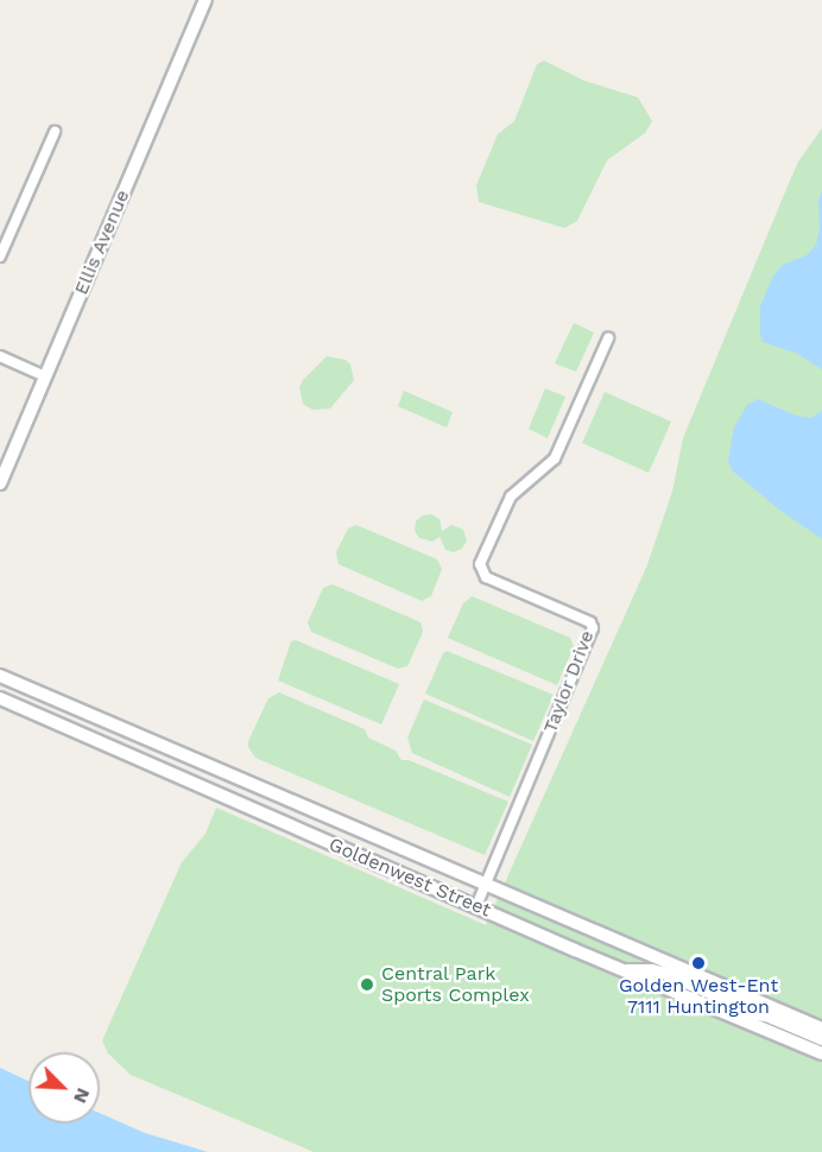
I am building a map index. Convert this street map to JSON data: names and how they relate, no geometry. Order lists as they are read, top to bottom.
{
  "streets": {
    "main road": ["Ellis Avenue", "Goldenwest Street"],
    "street": ["Taylor Drive"]
  },
  "crossings": [
    ["Taylor Drive", "Goldenwest Street"]
  ],
  "places": ["Golden West-Ent 7111 Huntington", "Central Park Sports Complex"],
  "north": "bottom right"
}
